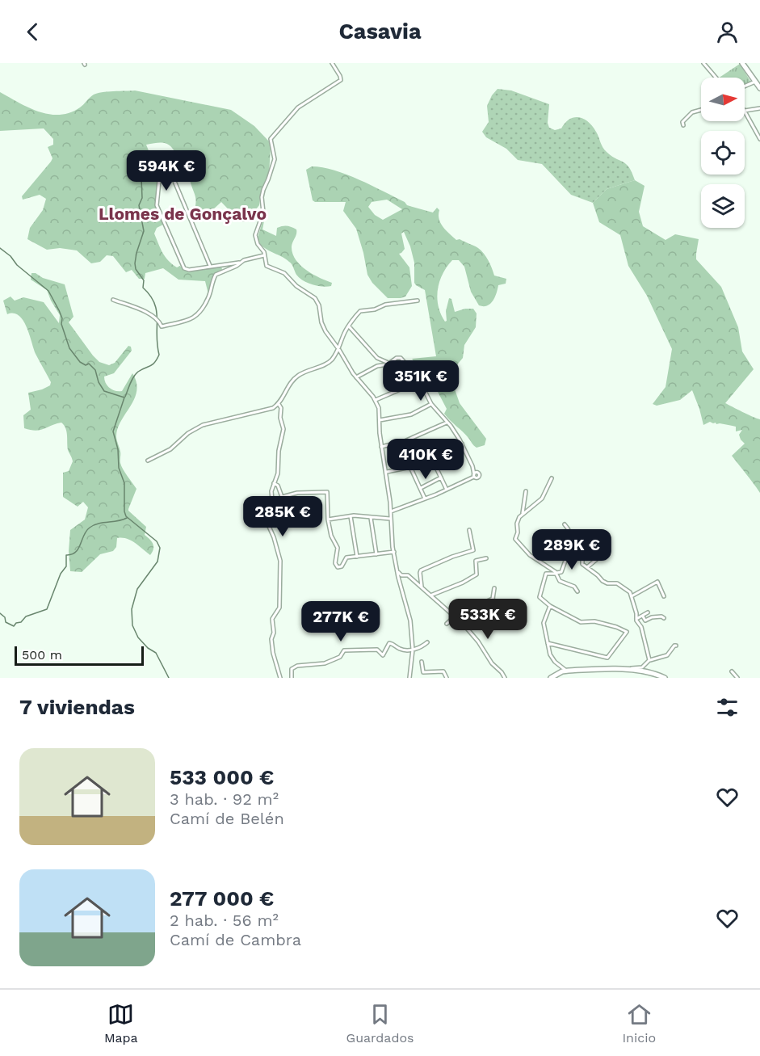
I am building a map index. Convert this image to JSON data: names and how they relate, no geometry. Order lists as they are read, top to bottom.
{
  "districts": ["Llomes de Gonçalvo"],
  "scale_bar": "500 m",
  "north": "right",
  "page": {
    "header": "Casavia",
    "price": [
      "594K €",
      "351K €",
      "410K €",
      "285K €",
      "289K €",
      "533K €",
      "277K €"
    ],
    "scale": "500 m",
    "heading": "7 viviendas",
    "list": [
      {
        "name": "533 000 €",
        "note": "3 hab. · 92 m² · Camí de Belén"
      },
      {
        "name": "277 000 €",
        "note": "2 hab. · 56 m² · Camí de Cambra"
      }
    ],
    "tabs": ["Mapa", "Guardados", "Inicio"]
  }
}
